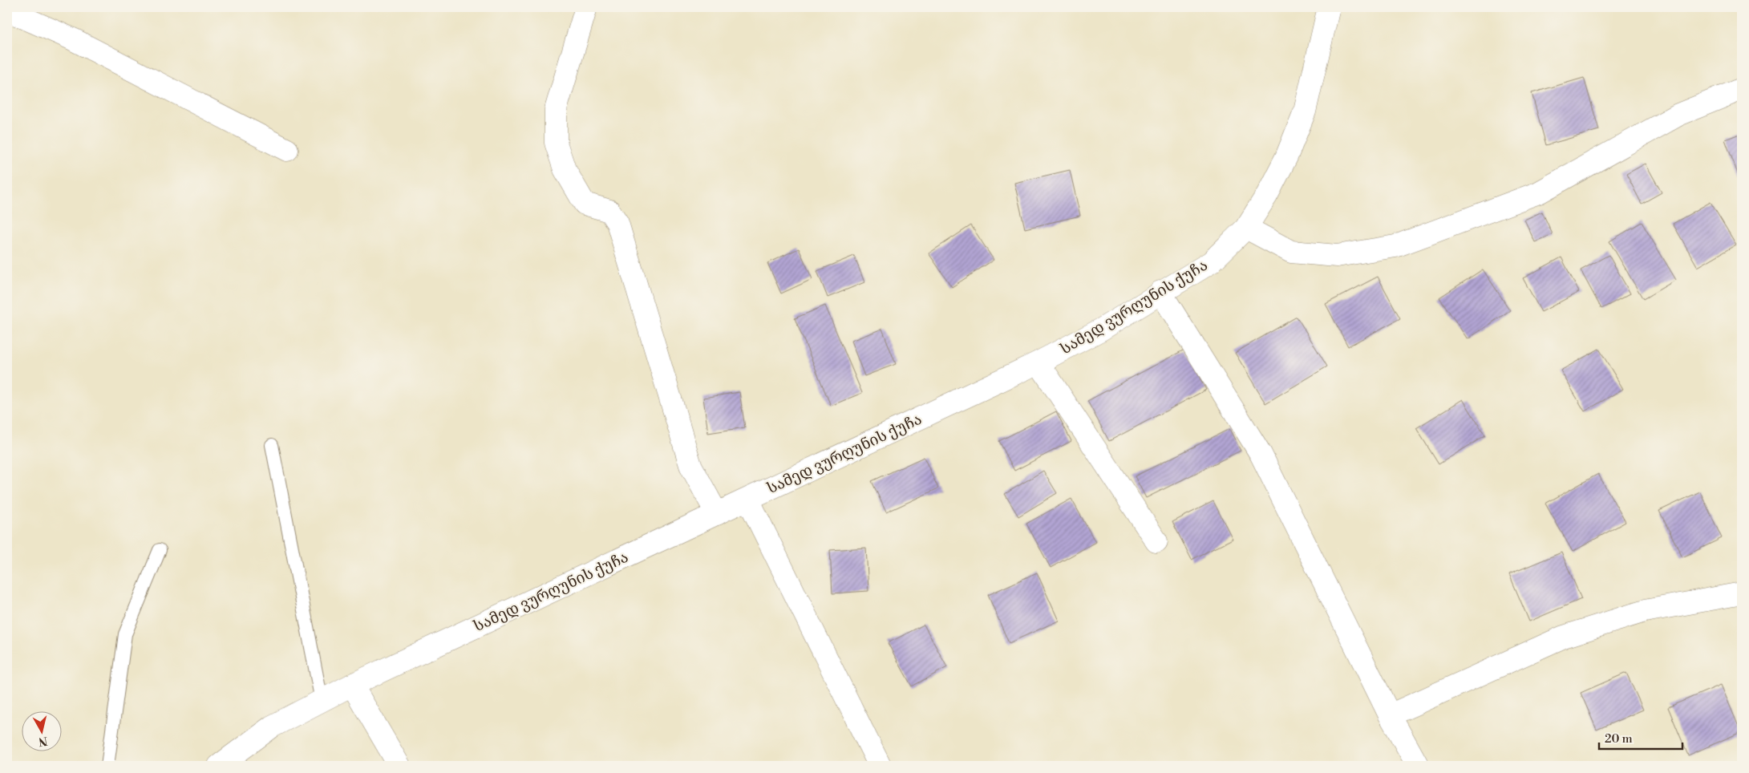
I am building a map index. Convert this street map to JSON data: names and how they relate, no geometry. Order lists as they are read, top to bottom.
{
  "streets": {
    "street": ["სამედ ვურღუნის ქუჩა"]
  },
  "scale_bar": "20 m",
  "north": "bottom"
}
